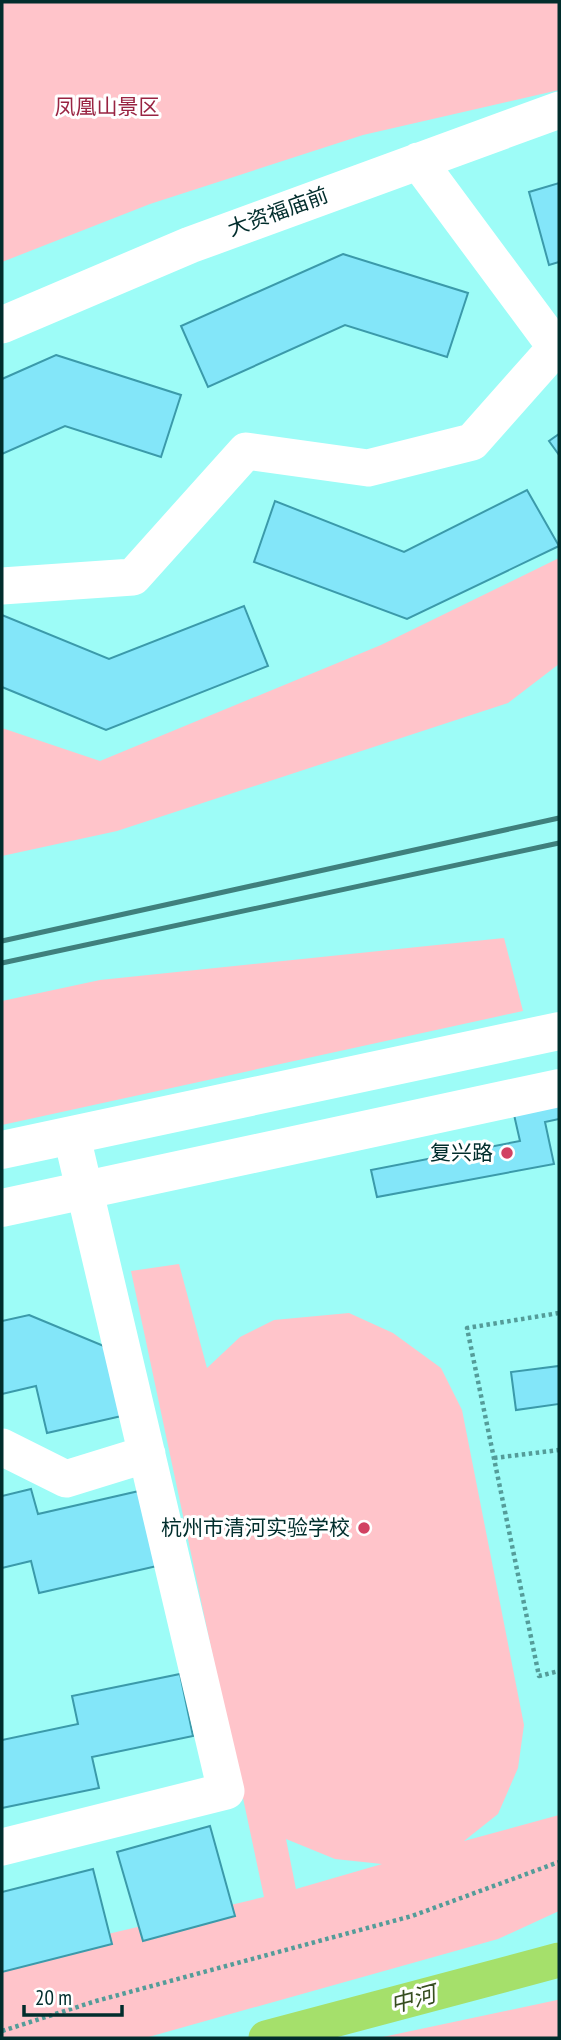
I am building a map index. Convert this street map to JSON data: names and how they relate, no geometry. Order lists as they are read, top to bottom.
{
  "streets": {
    "street": ["大资福庙前"]
  },
  "water": ["中河"],
  "parks": ["凤凰山景区"],
  "places": ["复兴路", "杭州市清河实验学校"],
  "scale_bar": "20 m"
}
